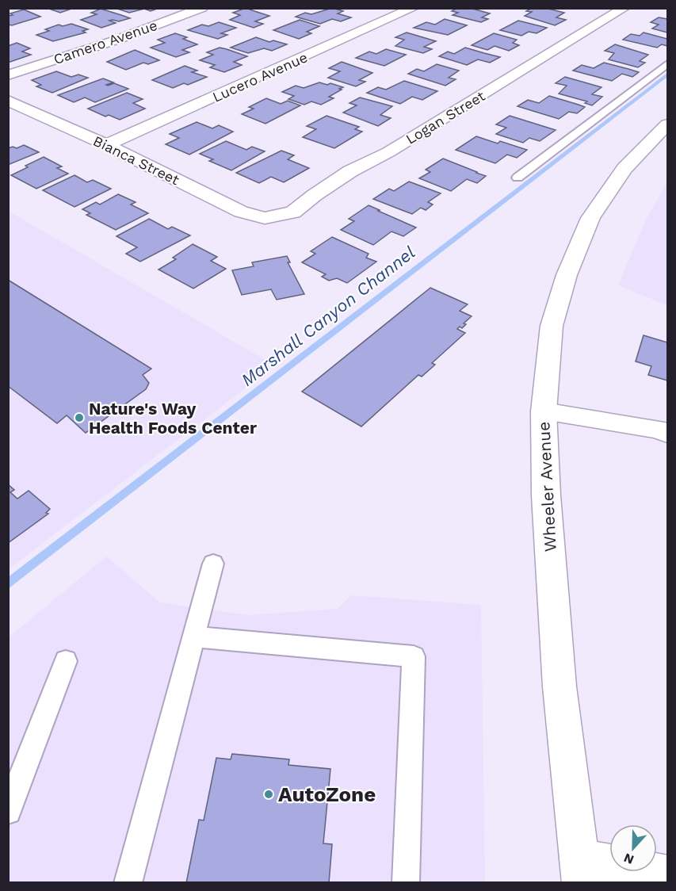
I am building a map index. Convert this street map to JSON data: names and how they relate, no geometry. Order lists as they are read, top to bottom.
{
  "streets": {
    "street": [
      "Camero Avenue",
      "Lucero Avenue",
      "Logan Street",
      "Bianca Street",
      "Wheeler Avenue"
    ]
  },
  "crossings": [
    ["Lucero Avenue", "Bianca Street"],
    ["Logan Street", "Bianca Street"]
  ],
  "water": ["Marshall Canyon Channel"],
  "places": ["Nature's Way Health Foods Center", "AutoZone"],
  "north": "bottom"
}
